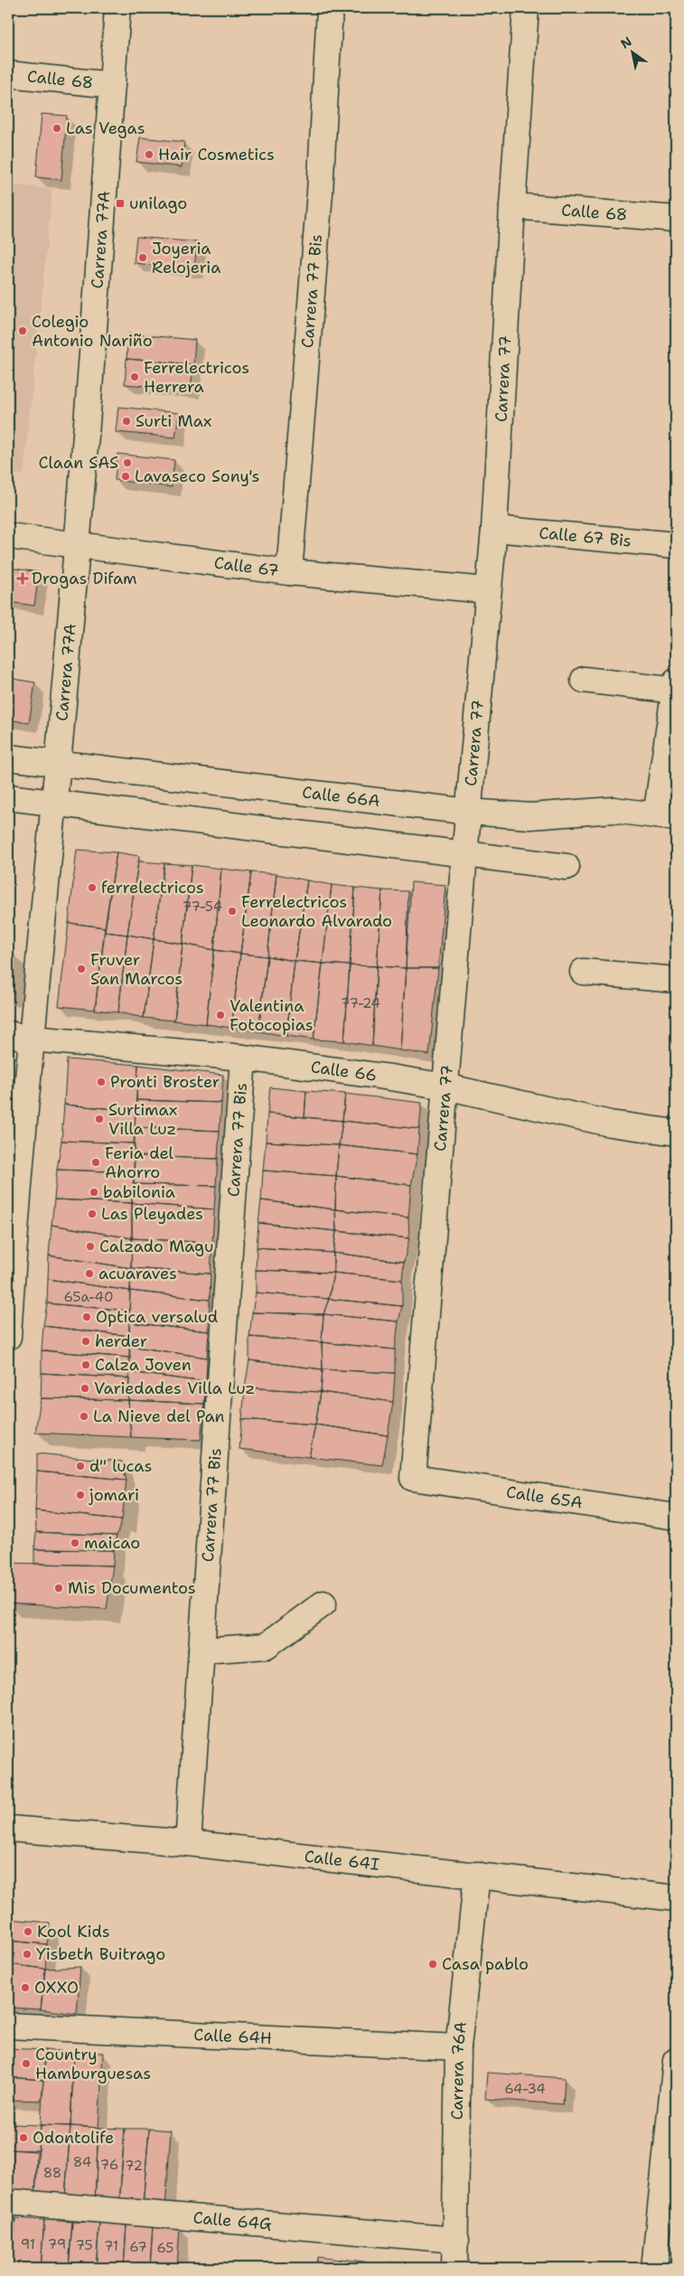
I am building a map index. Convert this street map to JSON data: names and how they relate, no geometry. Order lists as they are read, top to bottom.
{
  "streets": {
    "street": [
      "Calle 68",
      "Carrera 77A",
      "Carrera 77 Bis",
      "Carrera 77",
      "Calle 67 Bis",
      "Calle 67",
      "Calle 66A",
      "Calle 66",
      "Calle 65A",
      "Calle 64I",
      "Calle 64H",
      "Carrera 76A",
      "Calle 64G"
    ]
  },
  "crossings": [
    ["Calle 68", "Carrera 77A"],
    ["Calle 68", "Carrera 77"],
    ["Carrera 77A", "Calle 67"],
    ["Carrera 77A", "Calle 66A"],
    ["Carrera 77A", "Calle 66"],
    ["Carrera 77 Bis", "Calle 67"],
    ["Carrera 77 Bis", "Calle 66"],
    ["Carrera 77 Bis", "Calle 64I"],
    ["Carrera 77", "Calle 67 Bis"],
    ["Carrera 77", "Calle 67"],
    ["Carrera 77", "Calle 66A"],
    ["Carrera 77", "Calle 66"],
    ["Carrera 77", "Calle 65A"],
    ["Calle 64I", "Carrera 76A"],
    ["Calle 64H", "Carrera 76A"],
    ["Carrera 76A", "Calle 64G"]
  ],
  "places": {
    "other": [
      "Las Vegas",
      "Hair Cosmetics",
      "Joyeria Relojeria",
      "Colegio Antonio Nariño",
      "Ferrelectricos Herrera",
      "Surti Max",
      "Claan SAS",
      "Lavaseco Sony's",
      "ferrelectricos",
      "Ferrelectricos Leonardo Alvarado",
      "Fruver San Marcos",
      "Valentina Fotocopias",
      "Pronti Broster",
      "Surtimax Villa Luz",
      "Feria del Ahorro",
      "babilonia",
      "Las Pleyades",
      "Calzado Magu",
      "acuaraves",
      "Optica versalud",
      "herder",
      "Calza Joven",
      "Variedades Villa Luz",
      "La Nieve del Pan",
      "d\" lucas",
      "jomari",
      "maicao",
      "Mis Documentos",
      "Kool Kids",
      "Yisbeth Buitrago",
      "Casa pablo",
      "OXXO",
      "Country Hamburguesas",
      "Odontolife"
    ],
    "transit": ["unilago"],
    "health": ["Drogas Difam"]
  },
  "house_numbers": [
    "77-54",
    "77-24",
    "65a-40",
    "64-34",
    "84",
    "76",
    "72",
    "88",
    "91",
    "79",
    "75",
    "71",
    "67",
    "65"
  ],
  "north": "top left"
}
